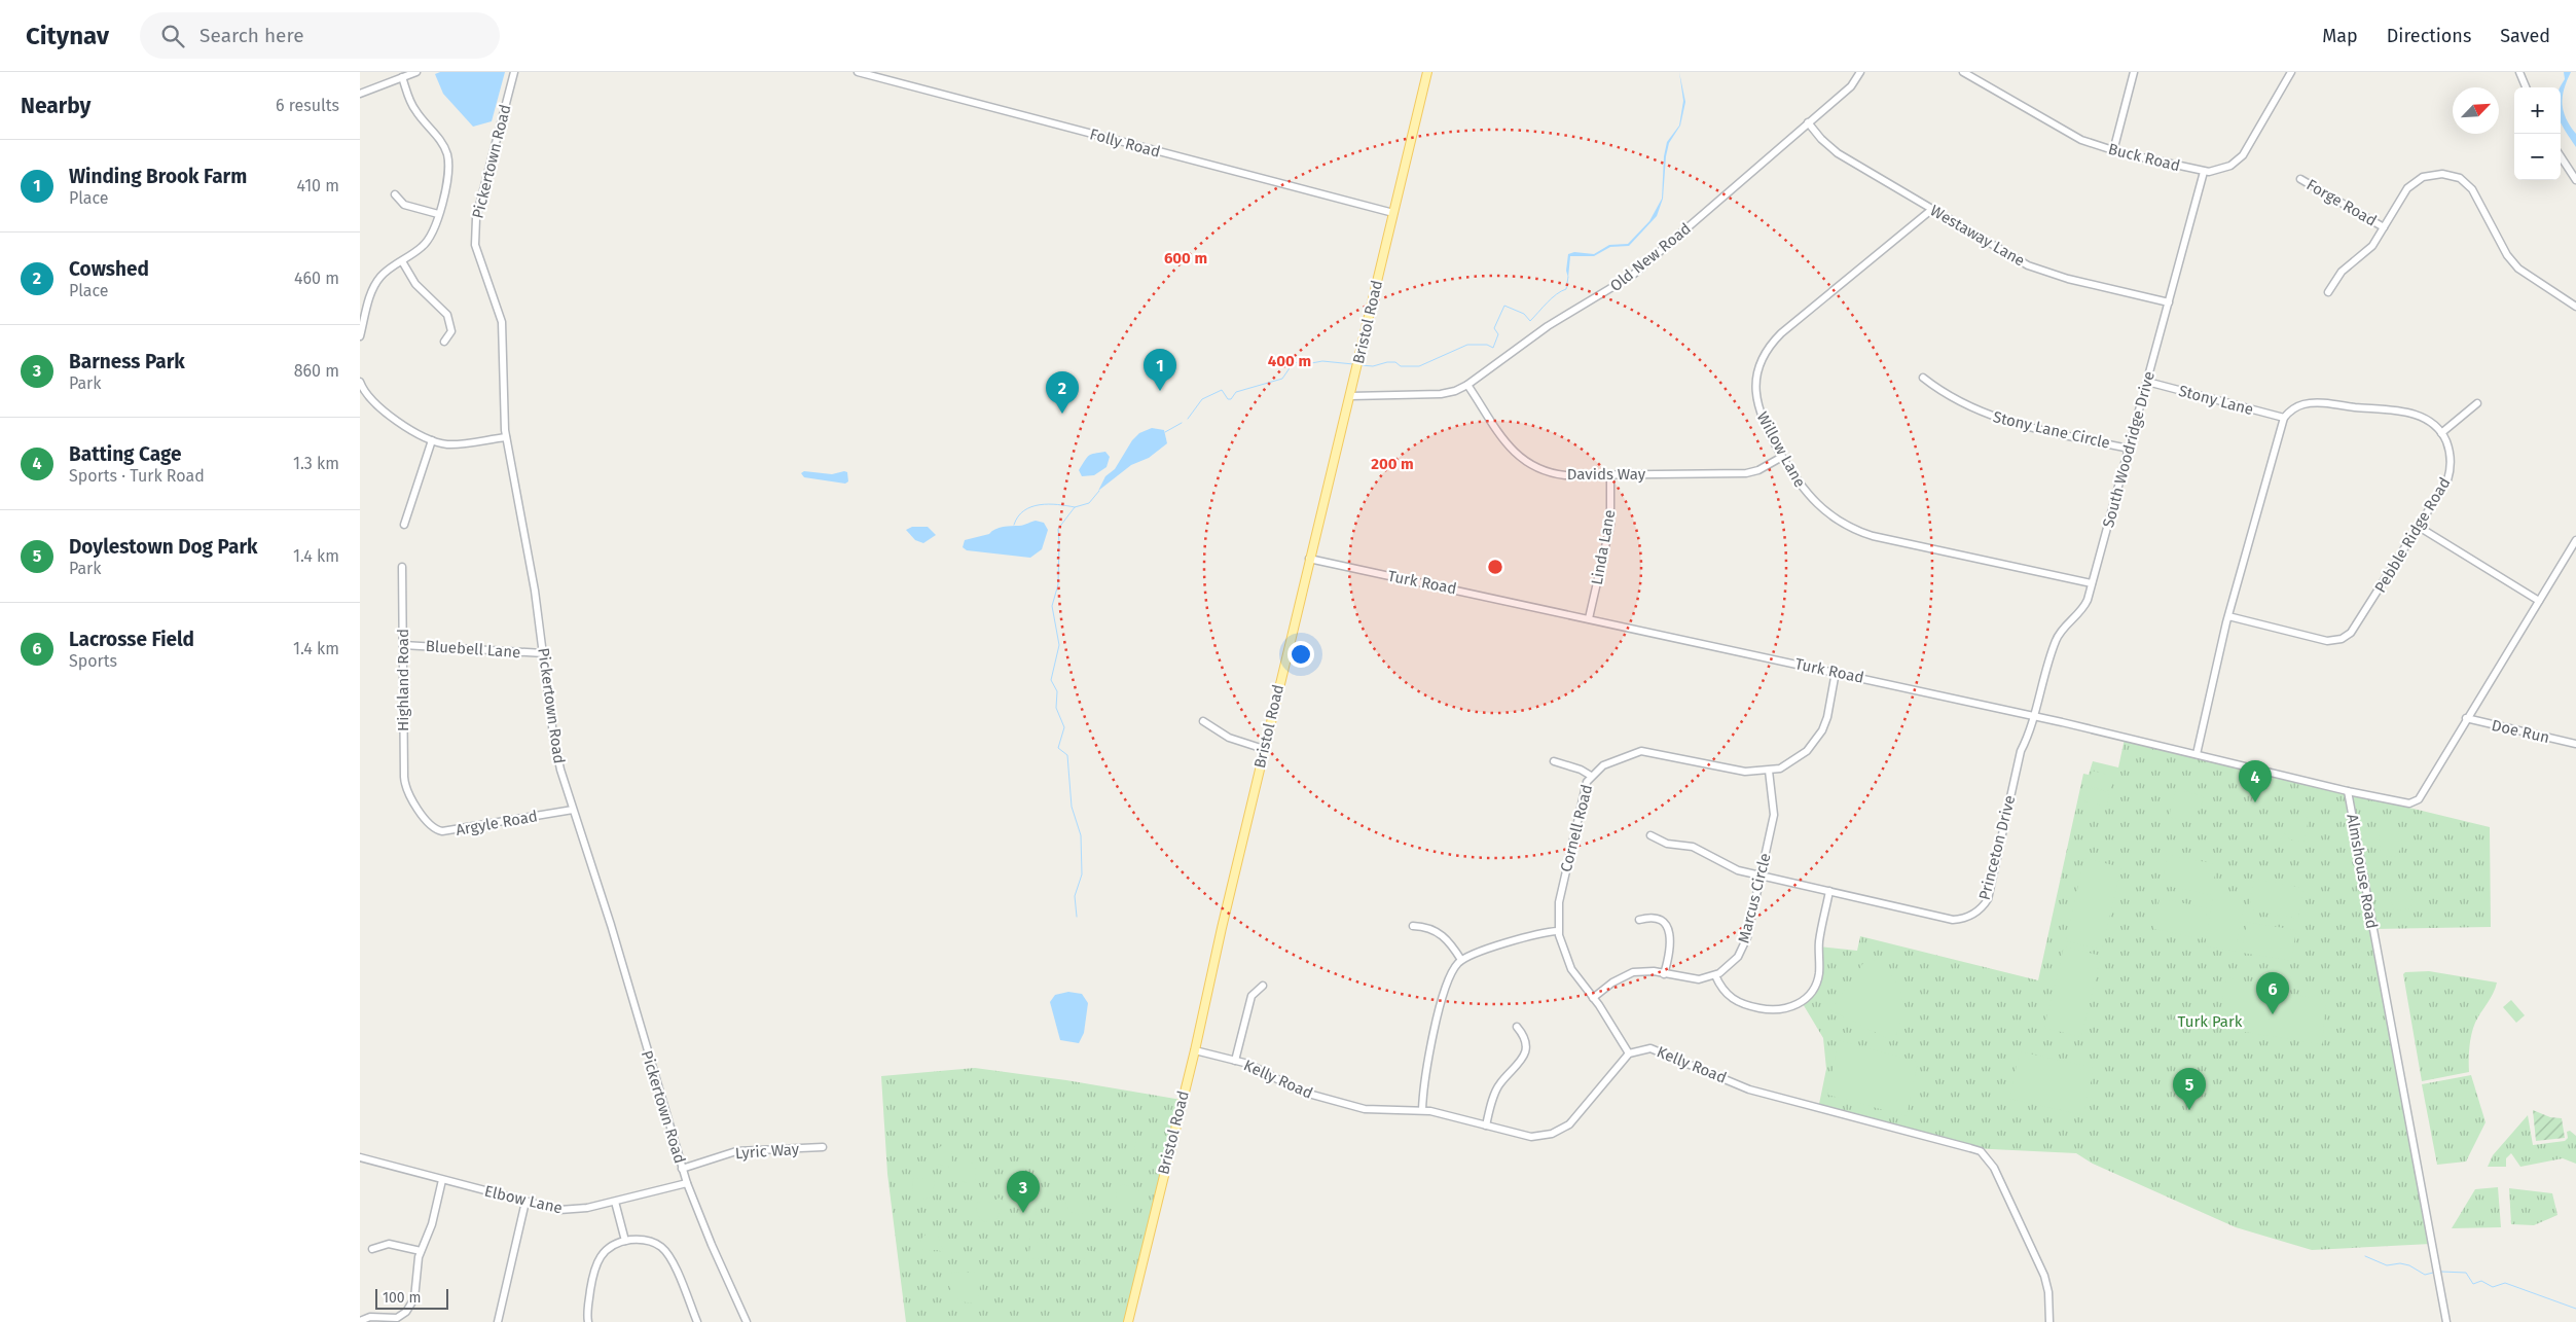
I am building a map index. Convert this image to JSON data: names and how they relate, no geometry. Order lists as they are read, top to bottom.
{
  "streets": {
    "main road": ["Bristol Road"],
    "street": [
      "Folly Road",
      "Buck Road",
      "Pickertown Road",
      "Forge Road",
      "Westaway Lane",
      "Old New Road",
      "Stony Lane",
      "Stony Lane Circle",
      "Willow Lane",
      "South Woodridge Drive",
      "Davids Way",
      "Pebble Ridge Road",
      "Linda Lane",
      "Turk Road",
      "Bluebell Lane",
      "Highland Road",
      "Doe Run",
      "Argyle Road",
      "Cornell Road",
      "Princeton Drive",
      "Almshouse Road",
      "Marcus Circle",
      "Kelly Road",
      "Lyric Way",
      "Elbow Lane"
    ]
  },
  "crossings": [
    ["Folly Road", "Bristol Road"],
    ["Buck Road", "South Woodridge Drive"],
    ["Pickertown Road", "Bluebell Lane"],
    ["Pickertown Road", "Argyle Road"],
    ["Pickertown Road", "Lyric Way"],
    ["Pickertown Road", "Elbow Lane"],
    ["Westaway Lane", "Old New Road"],
    ["Westaway Lane", "Willow Lane"],
    ["Westaway Lane", "South Woodridge Drive"],
    ["Old New Road", "Bristol Road"],
    ["Old New Road", "Davids Way"],
    ["Bristol Road", "Turk Road"],
    ["Bristol Road", "Kelly Road"],
    ["Stony Lane", "South Woodridge Drive"],
    ["Stony Lane Circle", "South Woodridge Drive"],
    ["Willow Lane", "South Woodridge Drive"],
    ["Willow Lane", "Davids Way"],
    ["South Woodridge Drive", "Turk Road"],
    ["South Woodridge Drive", "Princeton Drive"],
    ["Davids Way", "Linda Lane"],
    ["Linda Lane", "Turk Road"],
    ["Turk Road", "Cornell Road"],
    ["Turk Road", "Princeton Drive"],
    ["Turk Road", "Almshouse Road"],
    ["Bluebell Lane", "Highland Road"],
    ["Highland Road", "Argyle Road"],
    ["Doe Run", "Almshouse Road"],
    ["Cornell Road", "Marcus Circle"],
    ["Cornell Road", "Kelly Road"],
    ["Princeton Drive", "Marcus Circle"]
  ],
  "parks": ["Turk Park"],
  "scale_bar": "100 m",
  "north": "top right",
  "page": {
    "header": "Citynav",
    "search": "Search here",
    "nav": ["Map", "Directions", "Saved"],
    "heading": ["Nearby", "6 results"],
    "map_buttons": ["+", "−"],
    "list": [
      {
        "mark": "1",
        "name": "Winding Brook Farm",
        "note": "Place",
        "value": "410 m"
      },
      {
        "mark": "2",
        "name": "Cowshed",
        "note": "Place",
        "value": "460 m"
      },
      {
        "mark": "3",
        "name": "Barness Park",
        "note": "Park",
        "value": "860 m"
      },
      {
        "mark": "4",
        "name": "Batting Cage",
        "note": "Sports · Turk Road",
        "value": "1.3 km"
      },
      {
        "mark": "5",
        "name": "Doylestown Dog Park",
        "note": "Park",
        "value": "1.4 km"
      },
      {
        "mark": "6",
        "name": "Lacrosse Field",
        "note": "Sports",
        "value": "1.4 km"
      }
    ],
    "pins": [
      "1",
      "2",
      "4",
      "6",
      "5",
      "3"
    ],
    "scale": "100 m"
  },
  "rings": ["600 m", "400 m", "200 m"]
}
